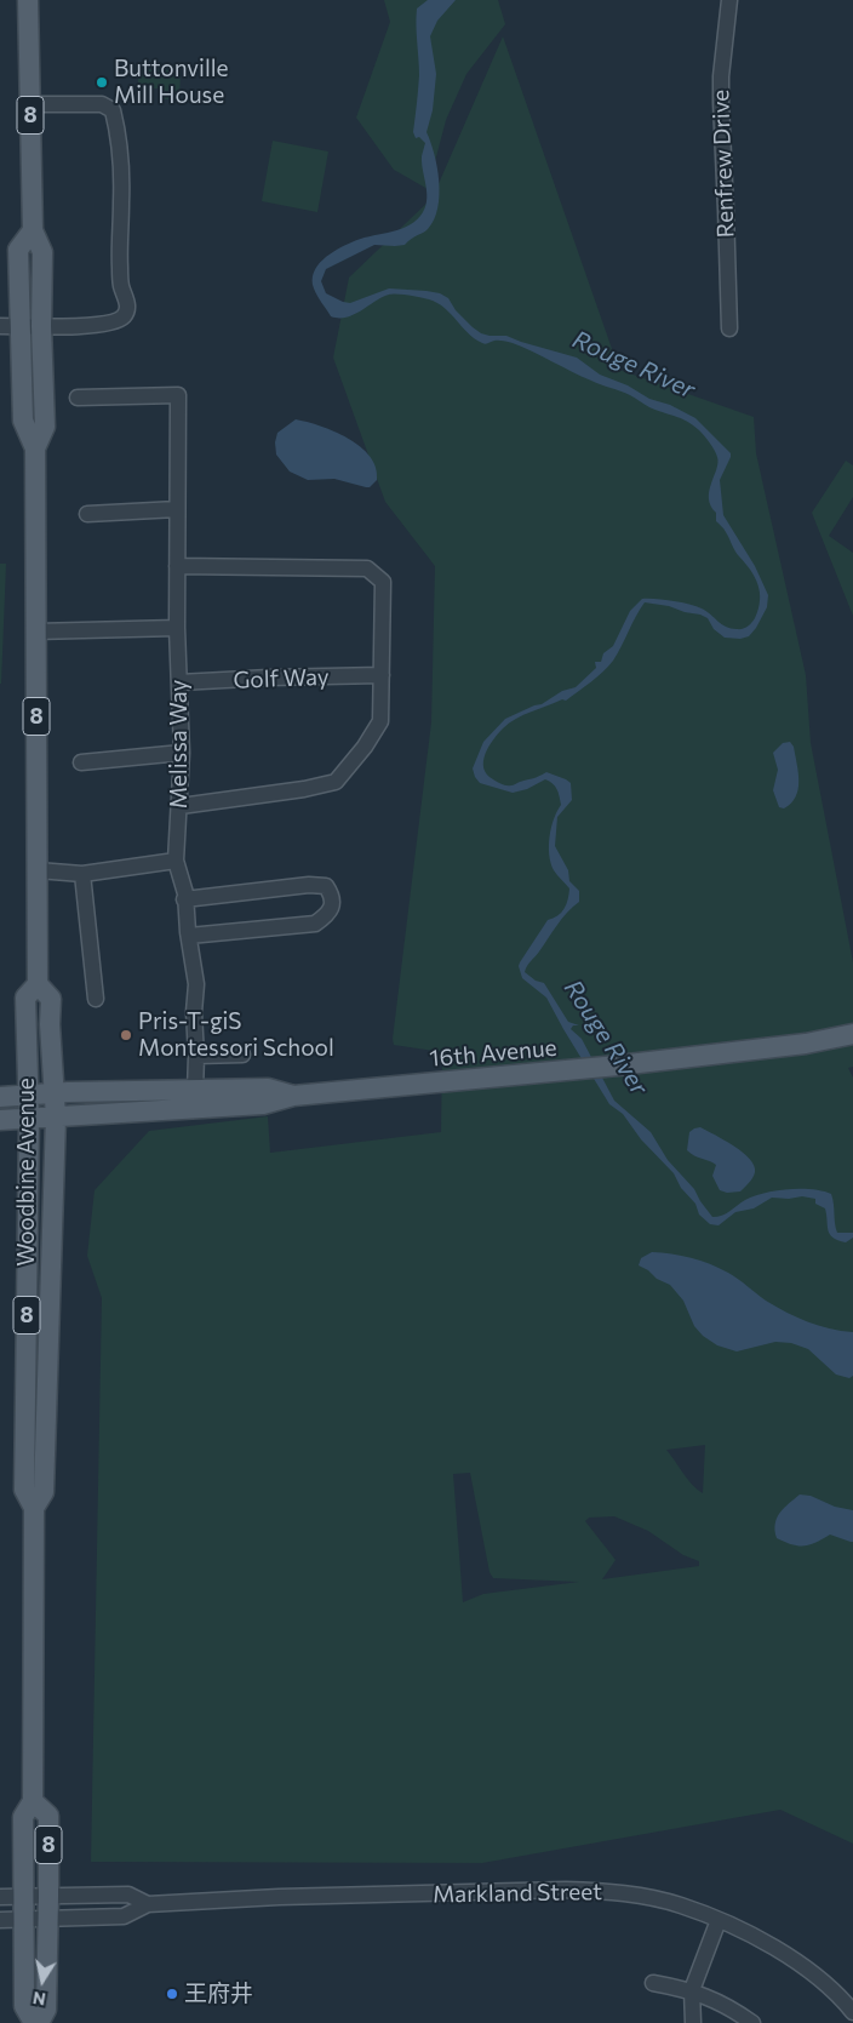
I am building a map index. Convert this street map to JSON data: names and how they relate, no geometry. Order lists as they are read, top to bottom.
{
  "streets": {
    "main road": ["8", "16th Avenue", "Woodbine Avenue"],
    "street": [
      "Renfrew Drive",
      "Golf Way",
      "Melissa Way",
      "Markland Street"
    ]
  },
  "crossings": [
    ["8", "Woodbine Avenue"],
    ["8", "Markland Street"],
    ["Golf Way", "Melissa Way"],
    ["Melissa Way", "16th Avenue"],
    ["16th Avenue", "Woodbine Avenue"],
    ["Woodbine Avenue", "Markland Street"]
  ],
  "water": ["Rouge River"],
  "places": ["Buttonville Mill House", "Pris-T-giS Montessori School", "王府井"],
  "north": "bottom"
}
